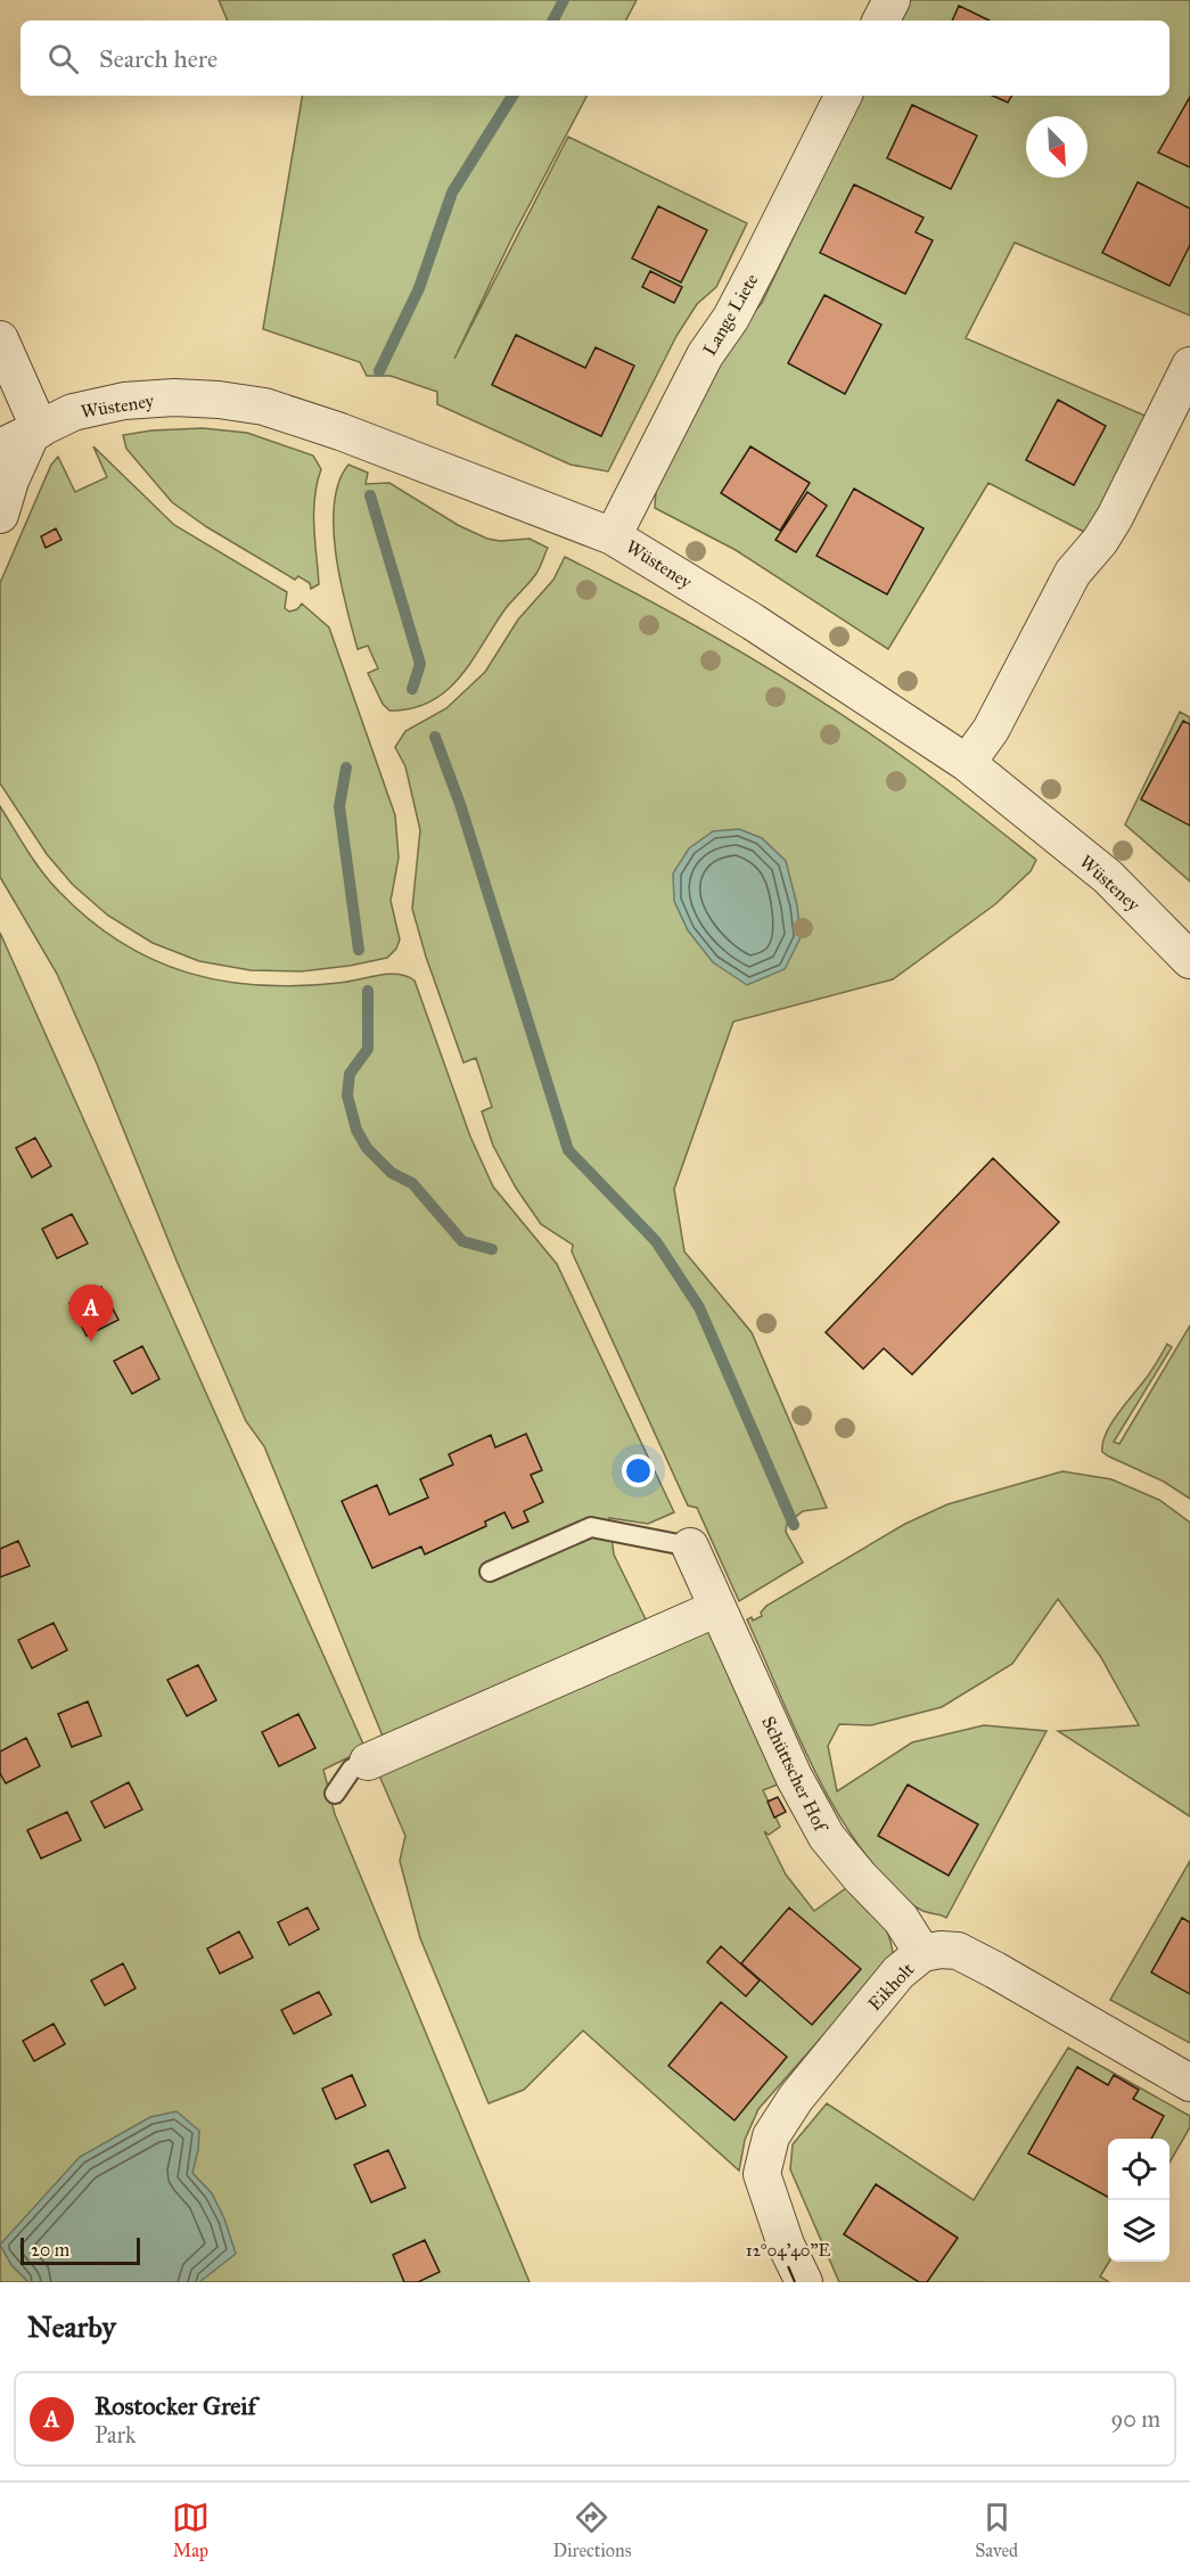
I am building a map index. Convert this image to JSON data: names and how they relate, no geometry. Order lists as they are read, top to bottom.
{
  "streets": {
    "street": [
      "Lange Liete",
      "Wüsteney",
      "Schüttscher Hof",
      "Eikholt"
    ]
  },
  "crossings": [
    ["Lange Liete", "Wüsteney"],
    ["Schüttscher Hof", "Eikholt"]
  ],
  "scale_bar": "20 m",
  "north": "bottom right",
  "page": {
    "search": "Search here",
    "pins": "A",
    "scale": "20 m",
    "heading": "Nearby",
    "list": [
      {
        "mark": "A",
        "name": "Rostocker Greif",
        "note": "Park",
        "value": "90 m"
      }
    ],
    "nav": ["Map", "Directions", "Saved"]
  },
  "coordinates": ["12°04'40\"E"]
}
